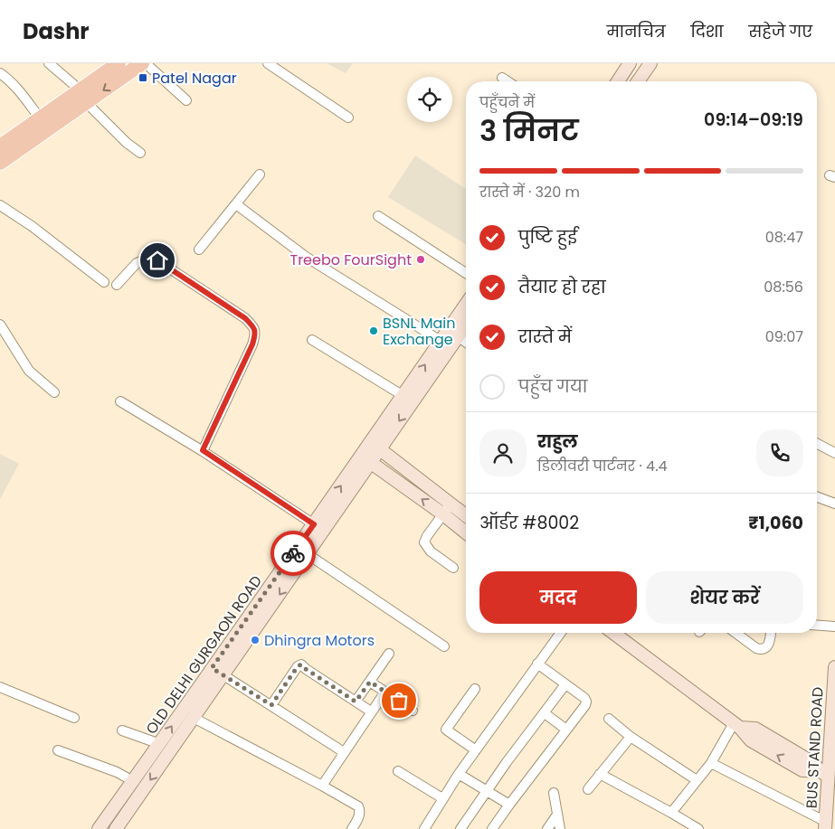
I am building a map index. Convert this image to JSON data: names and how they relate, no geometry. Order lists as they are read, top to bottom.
{
  "streets": {
    "main road": ["OLD DELHI GURGAON ROAD", "BUS STAND ROAD"]
  },
  "places": {
    "transit": ["Patel Nagar"],
    "other": ["Treebo FourSight", "BSNL Main Exchange", "Dhingra Motors"]
  },
  "page": {
    "header": "Dashr",
    "nav": ["मानचित्र", "दिशा", "सहेजे गए"],
    "heading": ["3 मिनट", "पहुँचने में", "09:14–09:19"],
    "panel": [
      "राहुल",
      "डिलीवरी पार्टनर · 4.4",
      "ऑर्डर #8002",
      "₹1,060"
    ],
    "bar": "रास्ते में · 320 m",
    "list": [
      ["पुष्टि हुई", "08:47"],
      ["तैयार हो रहा", "08:56"],
      ["रास्ते में", "09:07"],
      "पहुँच गया"
    ],
    "buttons": ["मदद", "शेयर करें"]
  }
}
